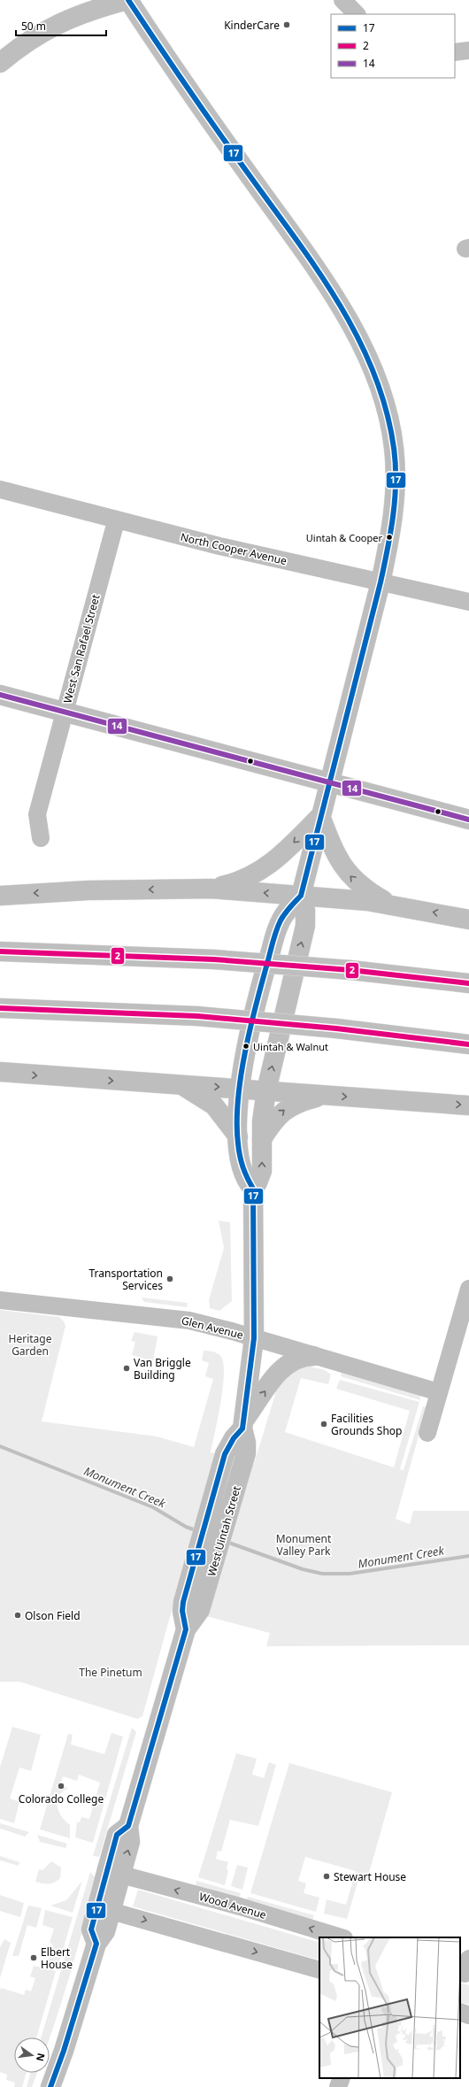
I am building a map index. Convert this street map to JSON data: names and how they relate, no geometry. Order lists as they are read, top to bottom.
{
  "streets": {
    "main road": ["West Uintah Street"],
    "street": [
      "North Cooper Avenue",
      "West San Rafael Street",
      "Glen Avenue",
      "Wood Avenue"
    ]
  },
  "crossings": [
    ["North Cooper Avenue", "West San Rafael Street"],
    ["North Cooper Avenue", "West Uintah Street"],
    ["Glen Avenue", "West Uintah Street"],
    ["West Uintah Street", "Wood Avenue"]
  ],
  "water": ["Monument Creek"],
  "parks": ["Heritage Garden", "Monument Valley Park", "The Pinetum"],
  "places": [
    "KinderCare",
    "Uintah & Cooper",
    "Uintah & Walnut",
    "Transportation Services",
    "Van Briggle Building",
    "Facilities Grounds Shop",
    "Olson Field",
    "Colorado College",
    "Stewart House",
    "Elbert House"
  ],
  "lines": ["transit line 17", "transit line 14", "transit line 2"],
  "legend": ["17", "2", "14"],
  "scale_bar": "50 m",
  "north": "right"
}
